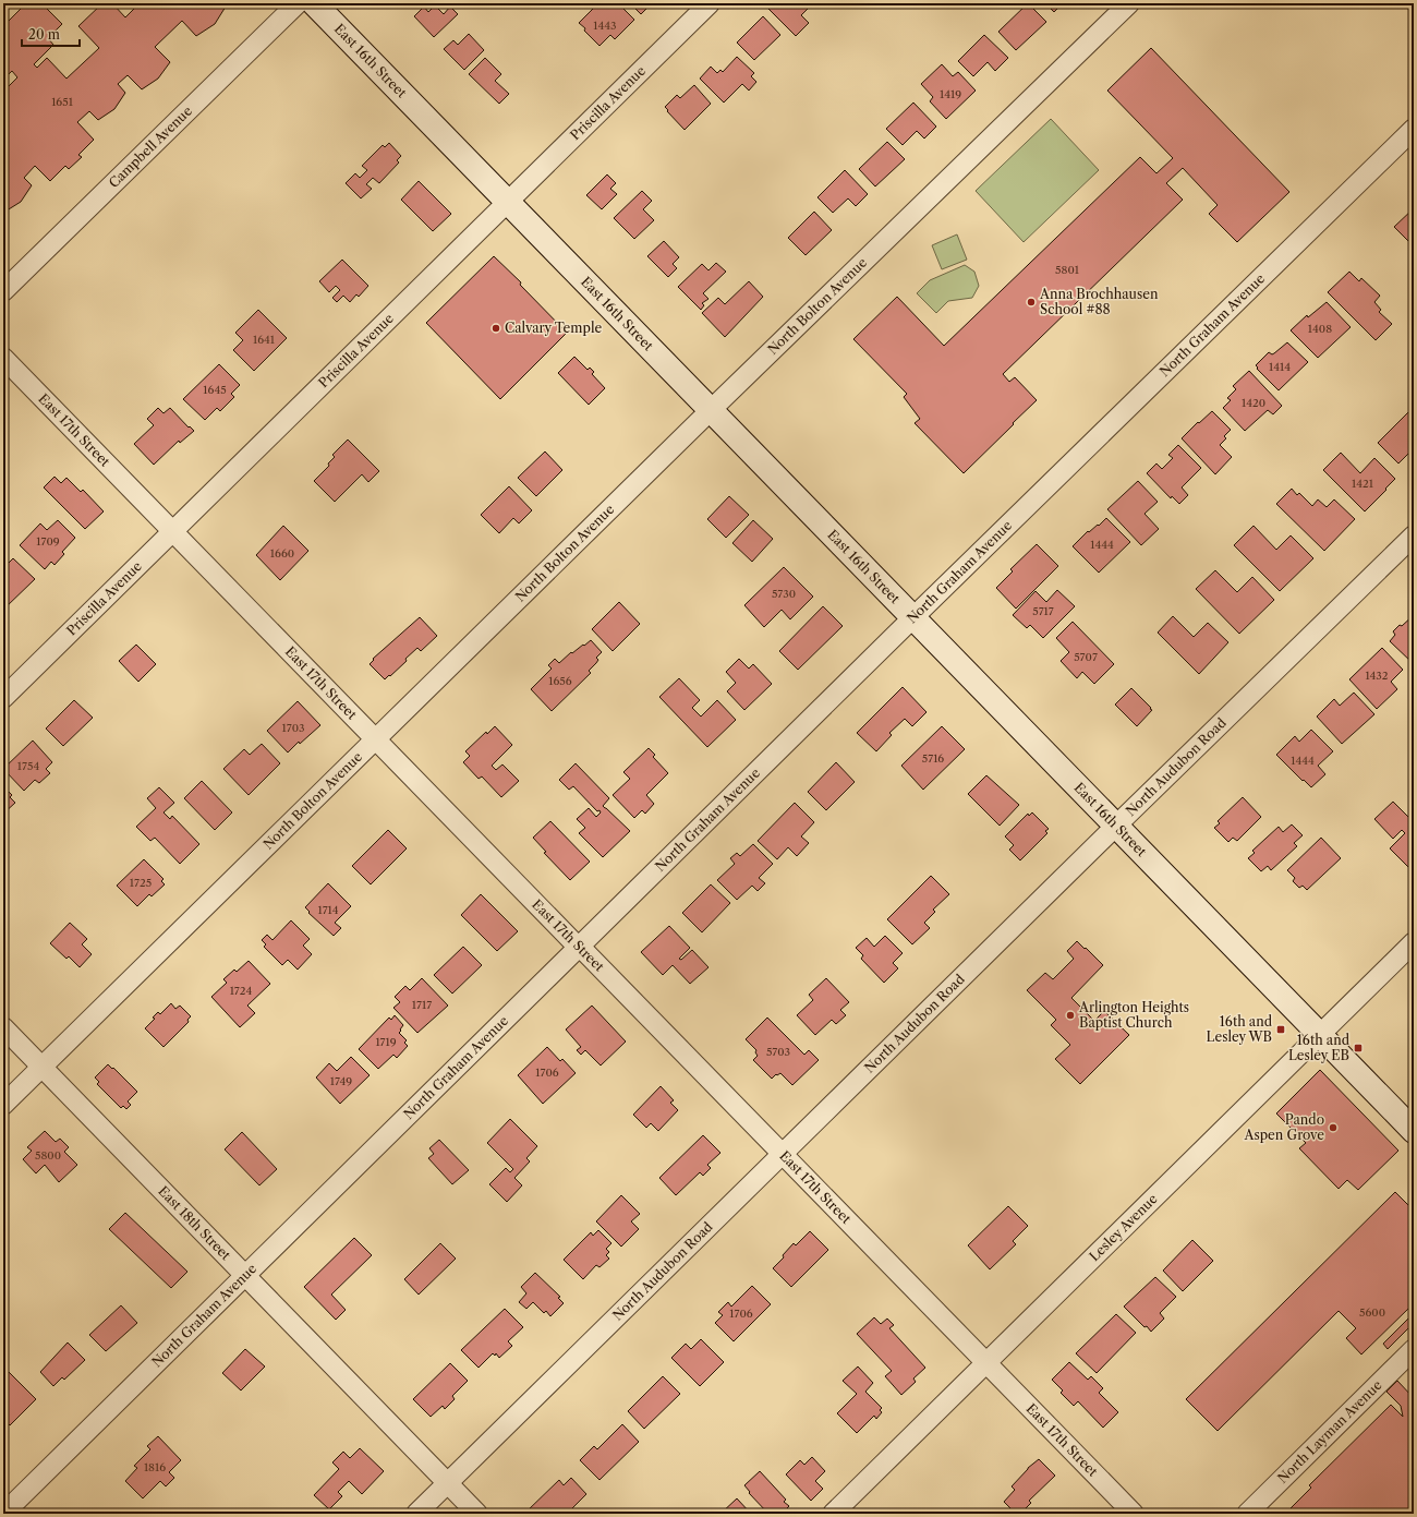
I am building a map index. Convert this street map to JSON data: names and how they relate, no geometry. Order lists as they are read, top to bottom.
{
  "streets": {
    "main road": ["East 16th Street"],
    "street": [
      "Priscilla Avenue",
      "Campbell Avenue",
      "North Bolton Avenue",
      "North Graham Avenue",
      "East 17th Street",
      "North Audubon Road",
      "East 18th Street",
      "Lesley Avenue",
      "North Layman Avenue"
    ]
  },
  "crossings": [
    ["East 16th Street", "Priscilla Avenue"],
    ["East 16th Street", "North Bolton Avenue"],
    ["East 16th Street", "North Graham Avenue"],
    ["East 16th Street", "North Audubon Road"],
    ["East 16th Street", "Lesley Avenue"],
    ["Priscilla Avenue", "East 17th Street"],
    ["North Bolton Avenue", "East 17th Street"],
    ["North Bolton Avenue", "East 18th Street"],
    ["North Graham Avenue", "East 17th Street"],
    ["North Graham Avenue", "East 18th Street"],
    ["East 17th Street", "North Audubon Road"],
    ["East 17th Street", "Lesley Avenue"],
    ["North Audubon Road", "East 18th Street"]
  ],
  "places": {
    "other": [
      "Anna Brochhausen School #88",
      "Calvary Temple",
      "Arlington Heights Baptist Church",
      "Pando Aspen Grove"
    ],
    "transit": ["16th and Lesley WB", "16th and Lesley EB"]
  },
  "house_numbers": [
    "1443",
    "1419",
    "1651",
    "5801",
    "1408",
    "1641",
    "1414",
    "1645",
    "1420",
    "1421",
    "1709",
    "1444",
    "1660",
    "5730",
    "5717",
    "5707",
    "1432",
    "1656",
    "1703",
    "5716",
    "1444",
    "1754",
    "1725",
    "1714",
    "1724",
    "1717",
    "1719",
    "5703",
    "1706",
    "1749",
    "5800",
    "5600",
    "1706",
    "1816"
  ],
  "scale_bar": "20 m"
}
